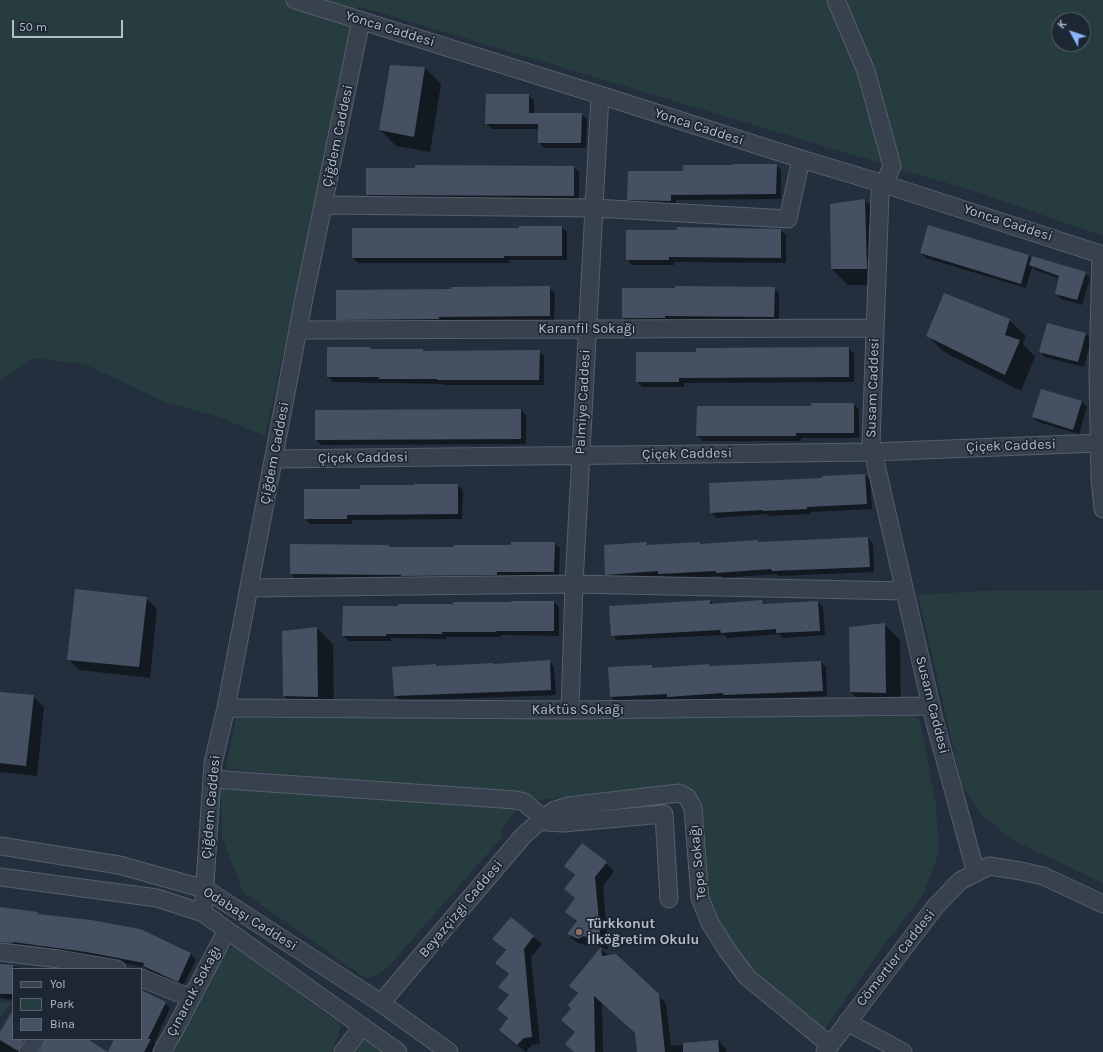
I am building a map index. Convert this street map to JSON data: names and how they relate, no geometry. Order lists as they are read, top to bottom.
{
  "streets": {
    "street": [
      "Yonca Caddesi",
      "Çiğdem Caddesi",
      "Karanfil Sokağı",
      "Susam Caddesi",
      "Palmiye Caddesi",
      "Çiçek Caddesi",
      "Kaktüs Sokağı",
      "Tepe Sokağı",
      "Beyazçizgi Caddesi",
      "Odabaşı Caddesi",
      "Cömertler Caddesi",
      "Çınarcık Sokağı"
    ]
  },
  "crossings": [
    ["Yonca Caddesi", "Çiğdem Caddesi"],
    ["Yonca Caddesi", "Susam Caddesi"],
    ["Yonca Caddesi", "Palmiye Caddesi"],
    ["Çiğdem Caddesi", "Karanfil Sokağı"],
    ["Çiğdem Caddesi", "Çiçek Caddesi"],
    ["Çiğdem Caddesi", "Kaktüs Sokağı"],
    ["Çiğdem Caddesi", "Odabaşı Caddesi"],
    ["Karanfil Sokağı", "Susam Caddesi"],
    ["Karanfil Sokağı", "Palmiye Caddesi"],
    ["Susam Caddesi", "Çiçek Caddesi"],
    ["Susam Caddesi", "Kaktüs Sokağı"],
    ["Susam Caddesi", "Cömertler Caddesi"],
    ["Palmiye Caddesi", "Çiçek Caddesi"],
    ["Palmiye Caddesi", "Kaktüs Sokağı"],
    ["Tepe Sokağı", "Beyazçizgi Caddesi"],
    ["Tepe Sokağı", "Cömertler Caddesi"],
    ["Beyazçizgi Caddesi", "Odabaşı Caddesi"],
    ["Odabaşı Caddesi", "Çınarcık Sokağı"]
  ],
  "places": ["Türkkonut İlköğretim Okulu"],
  "legend": ["Yol", "Park", "Bina"],
  "scale_bar": "50 m",
  "north": "top left"
}
